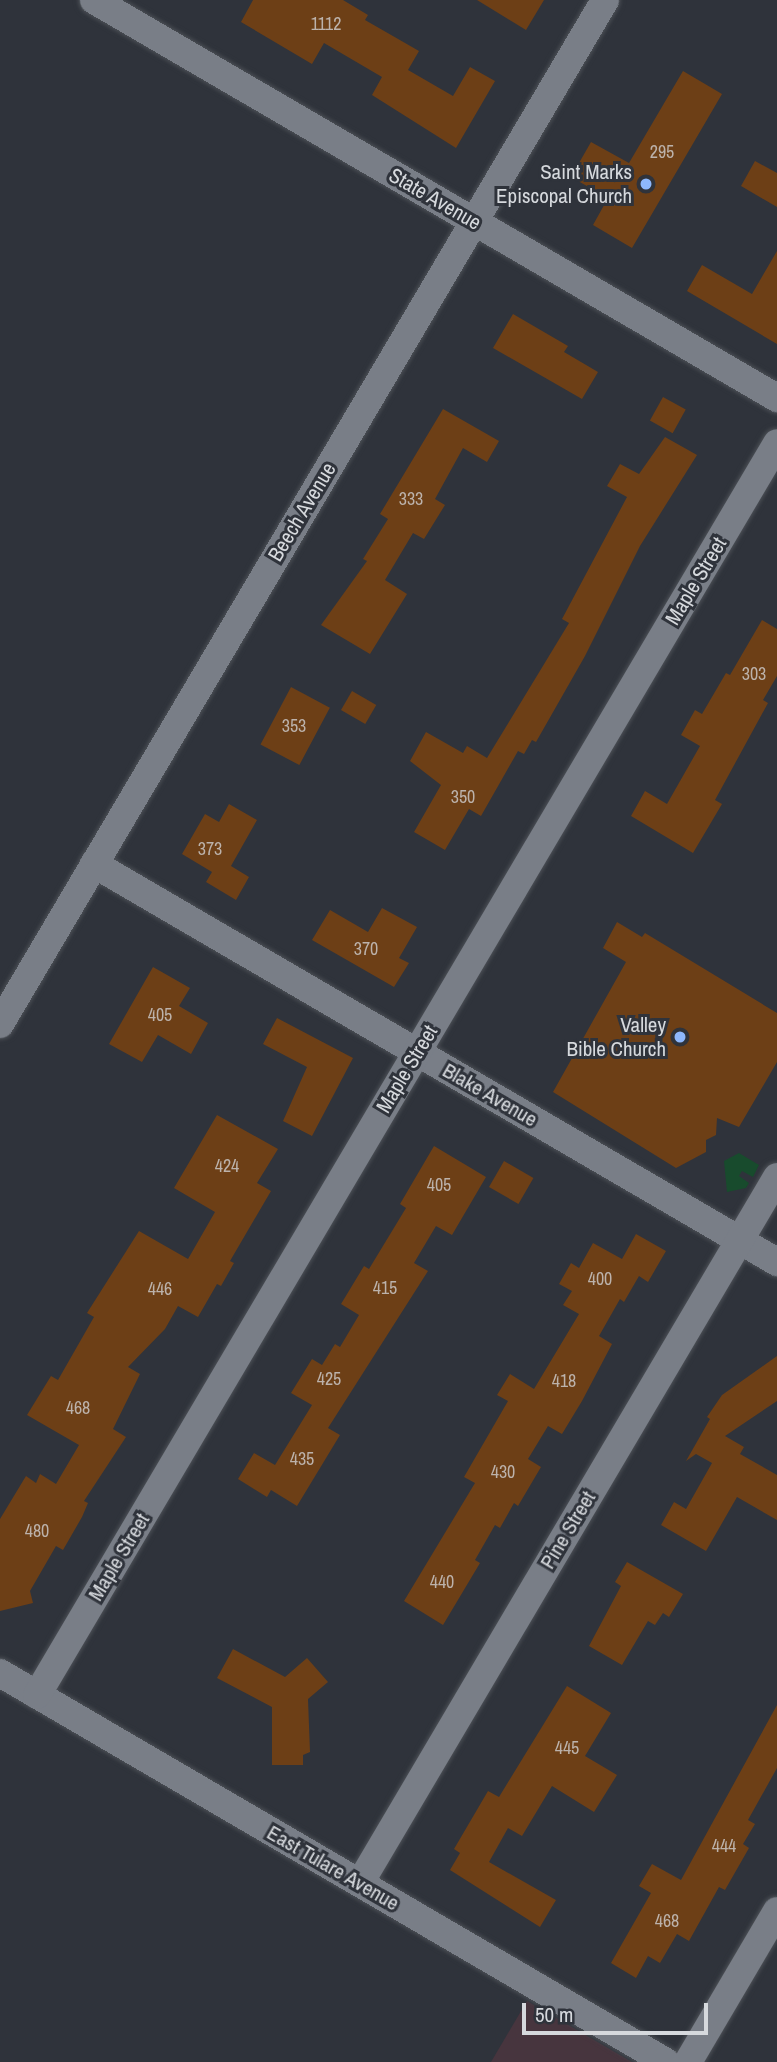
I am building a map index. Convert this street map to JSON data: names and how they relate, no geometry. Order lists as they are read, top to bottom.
{
  "streets": {
    "street": [
      "State Avenue",
      "Beech Avenue",
      "Maple Street",
      "Blake Avenue",
      "Pine Street",
      "East Tulare Avenue"
    ]
  },
  "crossings": [
    ["State Avenue", "Beech Avenue"],
    ["Beech Avenue", "Blake Avenue"],
    ["Maple Street", "Blake Avenue"],
    ["Maple Street", "East Tulare Avenue"],
    ["Blake Avenue", "Pine Street"],
    ["Pine Street", "East Tulare Avenue"]
  ],
  "places": ["Saint Marks Episcopal Church", "Valley Bible Church"],
  "house_numbers": [
    "1112",
    "295",
    "333",
    "303",
    "353",
    "350",
    "373",
    "370",
    "405",
    "424",
    "405",
    "400",
    "415",
    "446",
    "425",
    "418",
    "468",
    "435",
    "430",
    "480",
    "440",
    "445",
    "444",
    "468"
  ],
  "scale_bar": "50 m"
}
